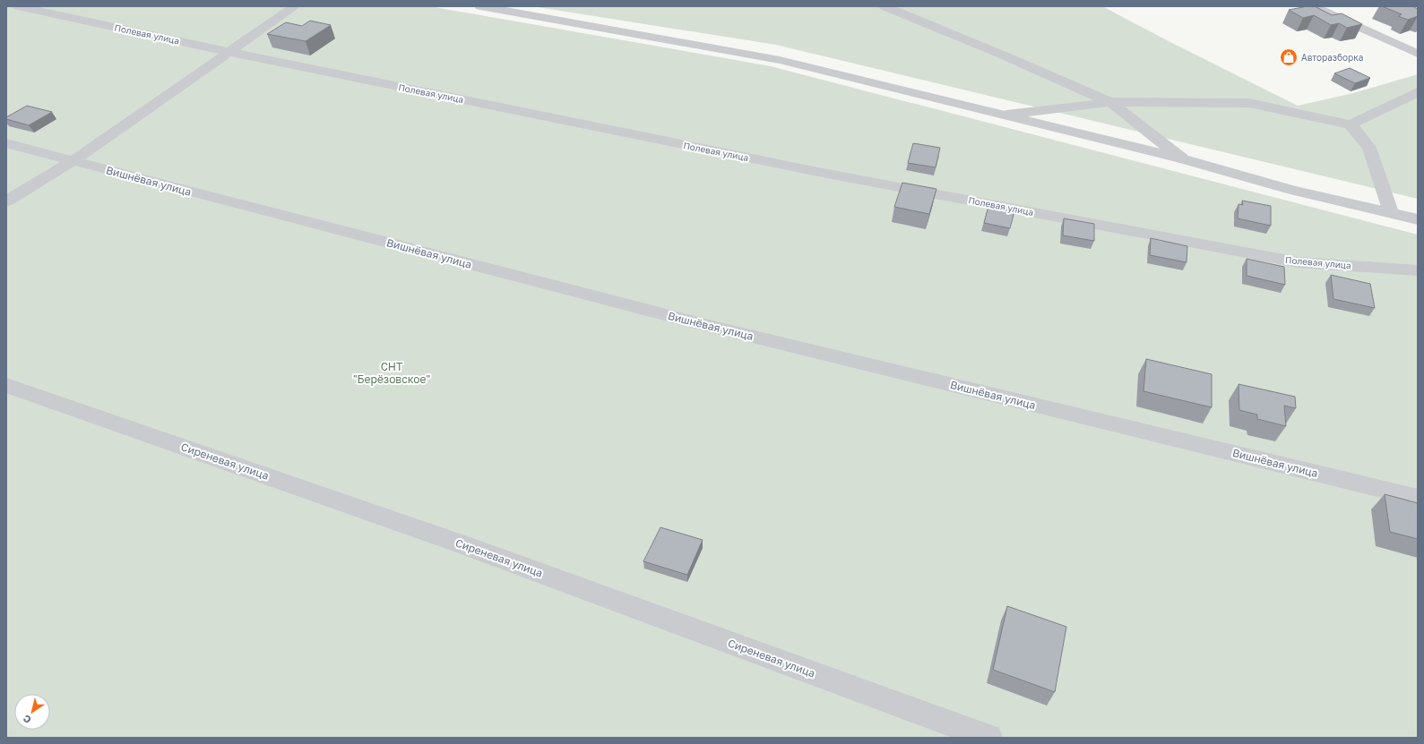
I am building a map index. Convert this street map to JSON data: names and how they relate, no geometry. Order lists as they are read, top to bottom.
{
  "streets": {
    "street": ["Полевая улица", "Вишнёвая улица", "Сиреневая улица"]
  },
  "parks": ["СНТ \"Берёзовское\""],
  "places": {
    "shop": ["Авторазборка"]
  },
  "north": "bottom left"
}
